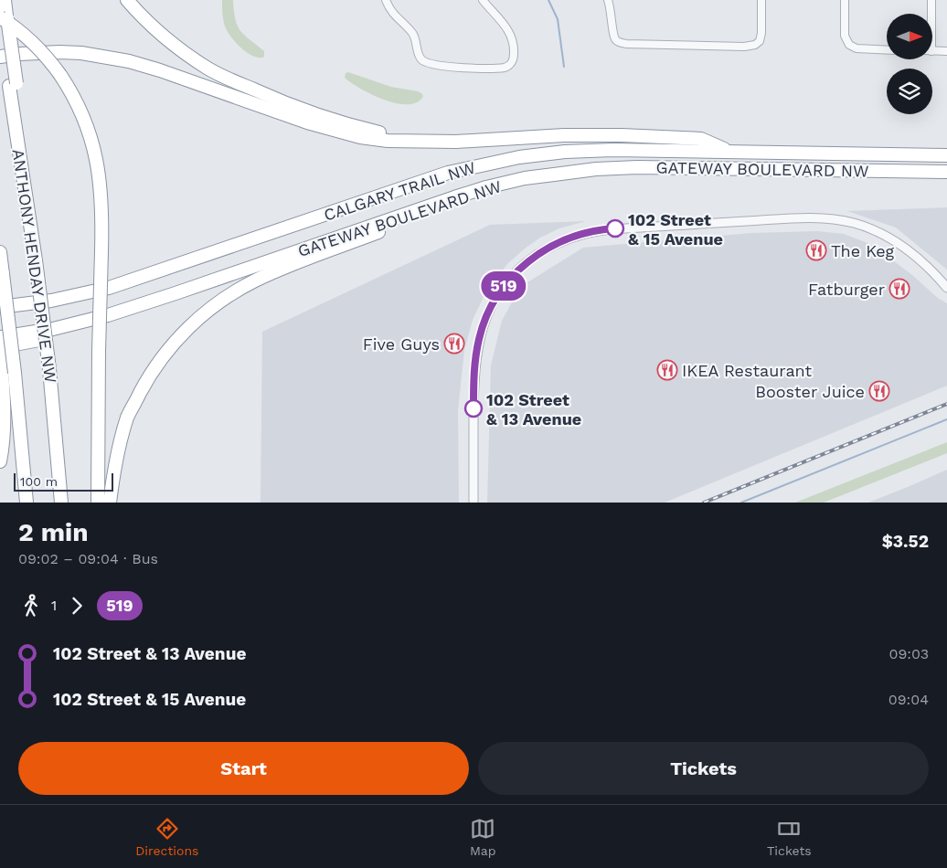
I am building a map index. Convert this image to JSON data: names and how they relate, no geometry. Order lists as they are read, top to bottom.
{
  "streets": {
    "highway": ["GATEWAY BOULEVARD NW", "CALGARY TRAIL NW", "ANTHONY HENDAY DRIVE NW"]
  },
  "places": {
    "other": ["102 Street & 15 Avenue", "102 Street & 13 Avenue"],
    "restaurant": [
      "The Keg",
      "Fatburger",
      "Five Guys",
      "IKEA Restaurant",
      "Booster Juice"
    ]
  },
  "lines": ["bus line 519"],
  "scale_bar": "100 m",
  "north": "right",
  "page": {
    "on_map": "519",
    "scale": "100 m",
    "heading": ["2 min", "09:02 – 09:04 · Bus", "$3.52"],
    "legs": ["1", "519"],
    "list": [
      {
        "name": "102 Street & 13 Avenue",
        "value": "09:03"
      },
      {
        "name": "102 Street & 15 Avenue",
        "value": "09:04"
      }
    ],
    "buttons": ["Start", "Tickets"],
    "tabs": ["Directions", "Map", "Tickets"]
  }
}
